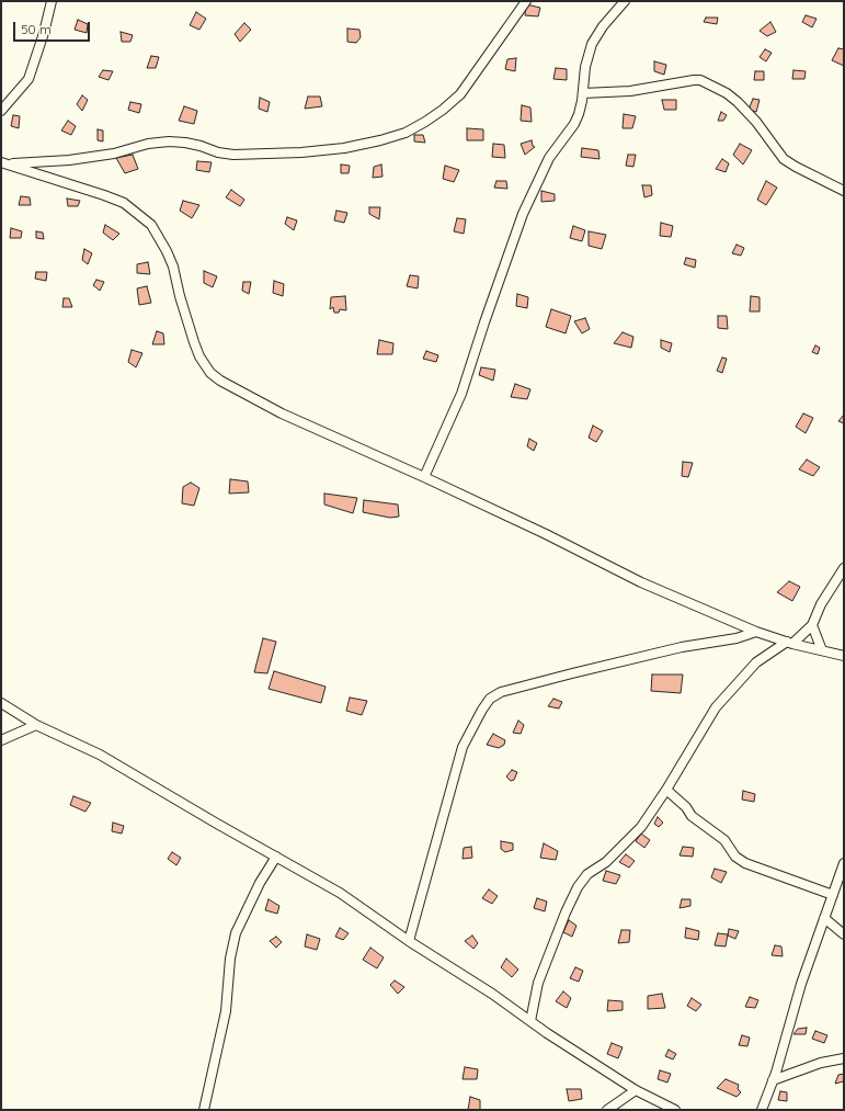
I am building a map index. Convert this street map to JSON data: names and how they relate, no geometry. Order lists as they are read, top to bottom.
{
  "scale_bar": "50 m"
}
